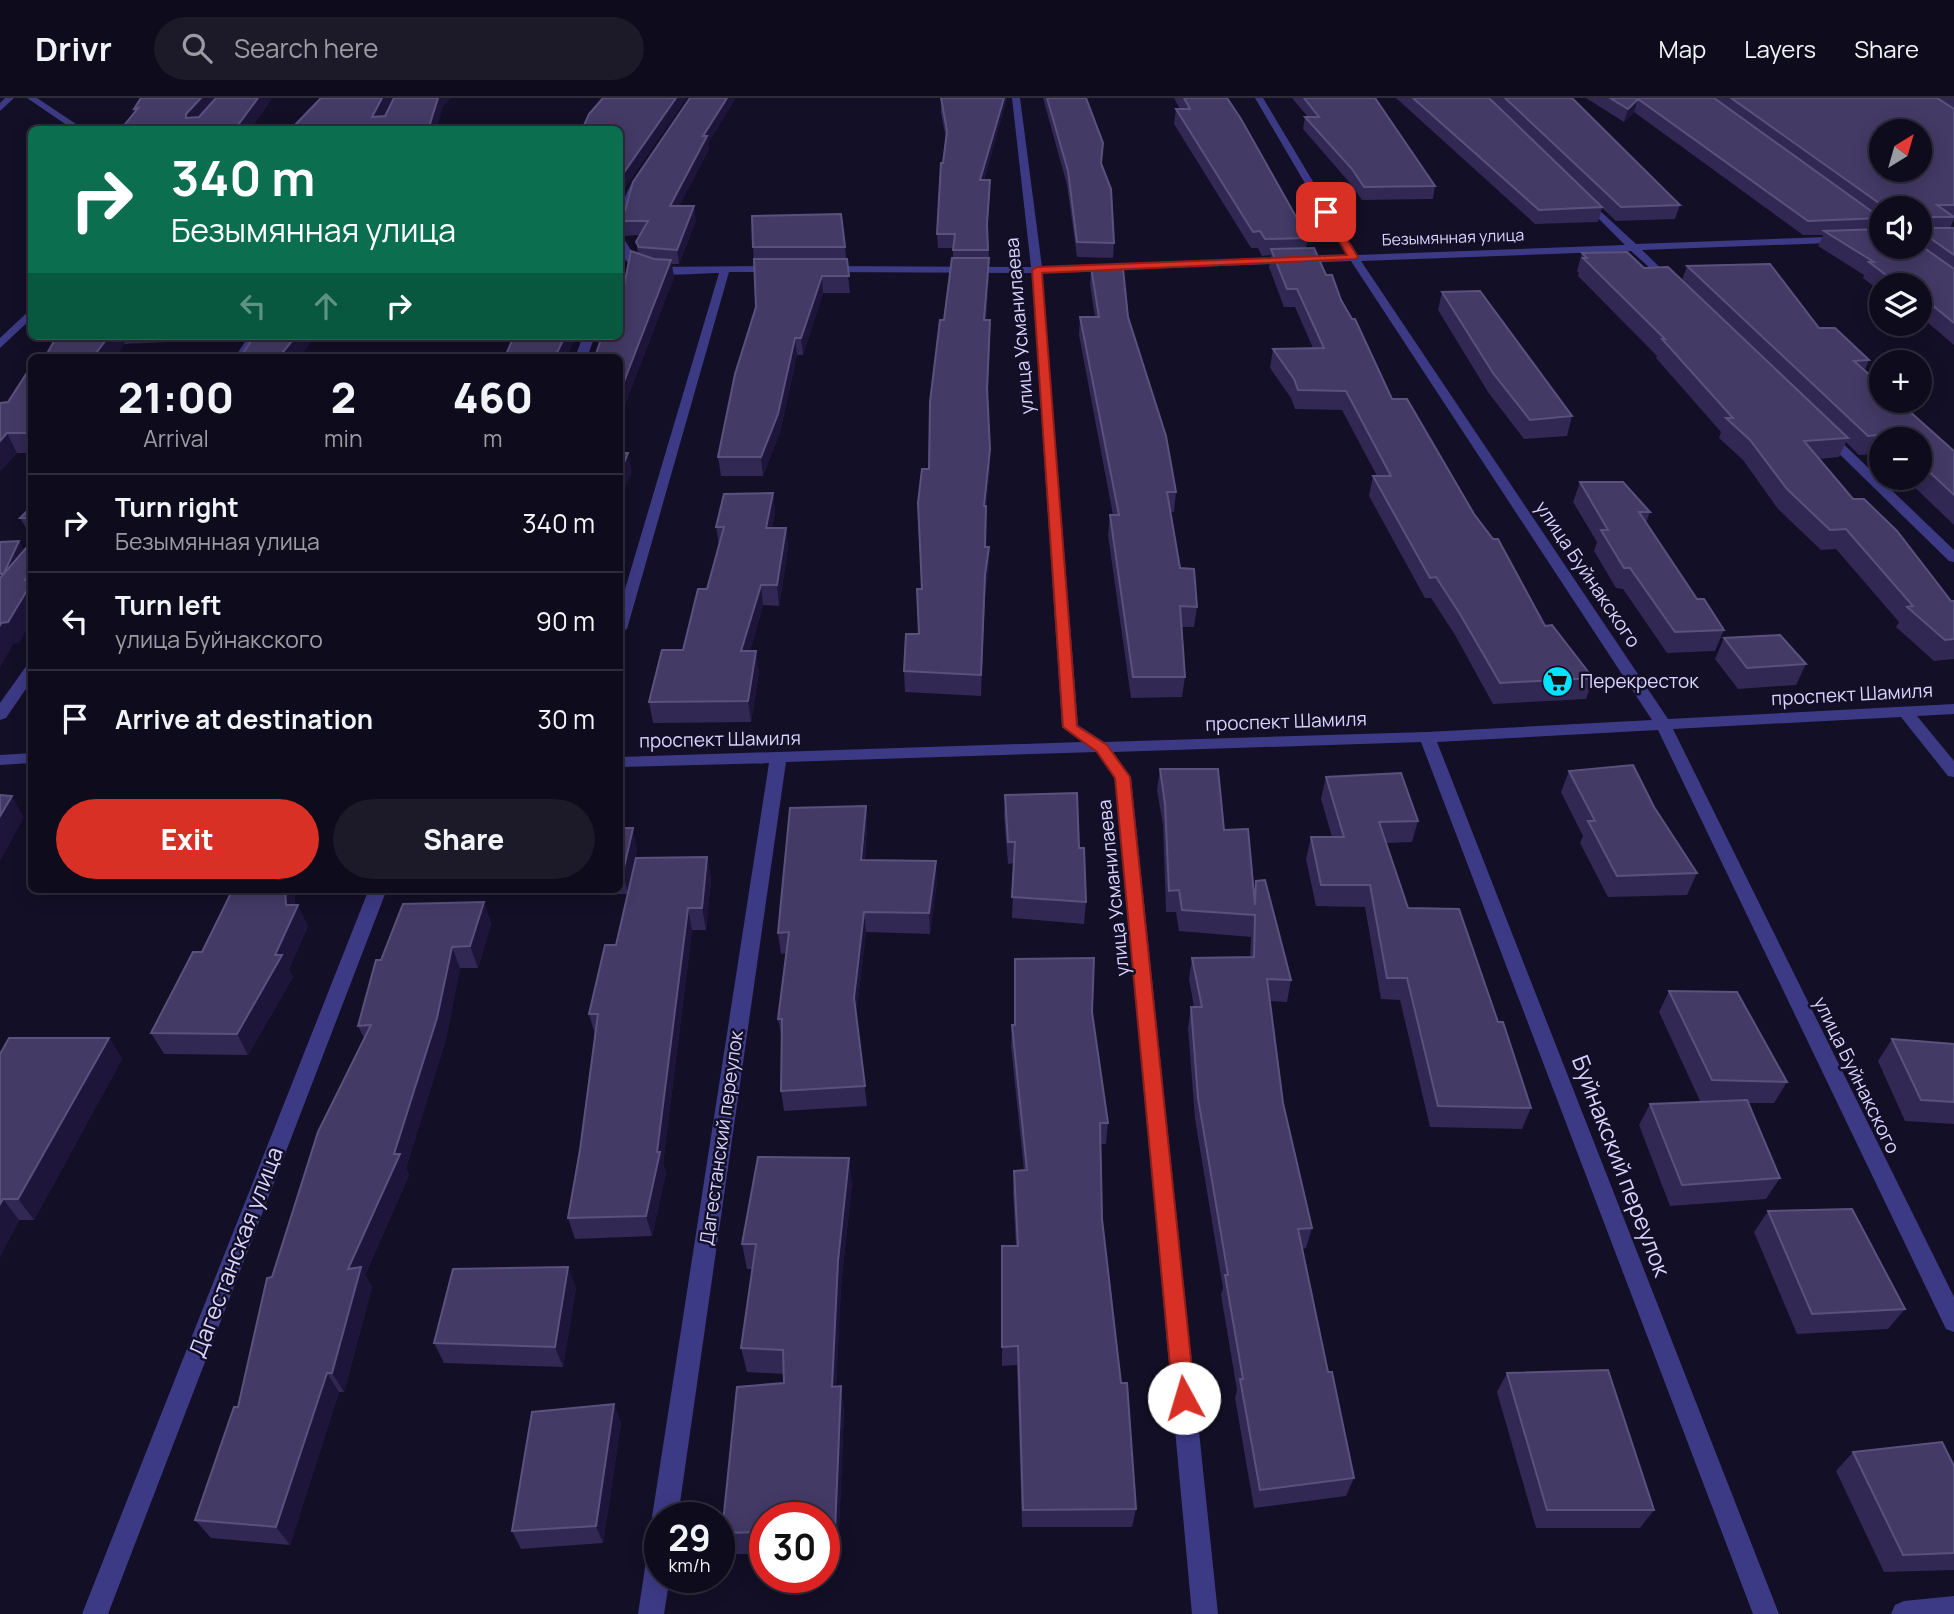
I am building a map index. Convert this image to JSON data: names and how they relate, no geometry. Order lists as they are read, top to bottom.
{
  "streets": {
    "street": [
      "Безымянная улица",
      "улица Усманилаева",
      "улица Буйнакского",
      "проспект Шамиля",
      "Дагестанский переулок",
      "Буйнакский переулок",
      "Дагестанская улица"
    ]
  },
  "crossings": [
    ["Безымянная улица", "улица Усманилаева"],
    ["Безымянная улица", "улица Буйнакского"],
    ["улица Усманилаева", "проспект Шамиля"],
    ["улица Буйнакского", "проспект Шамиля"],
    ["проспект Шамиля", "Дагестанский переулок"],
    ["проспект Шамиля", "Буйнакский переулок"]
  ],
  "places": {
    "supermarket": ["Перекресток"]
  },
  "north": "top right",
  "page": {
    "header": "Drivr",
    "search": "Search here",
    "nav": ["Map", "Layers", "Share"],
    "map_buttons": ["+", "−"],
    "turn": ["340 m", "Безымянная улица"],
    "eta": [
      "21:00",
      "Arrival",
      "2",
      "min",
      "460",
      "m"
    ],
    "list": [
      {
        "name": "Turn right",
        "note": "Безымянная улица",
        "value": "340 m"
      },
      {
        "name": "Turn left",
        "note": "улица Буйнакского",
        "value": "90 m"
      },
      {
        "name": "Arrive at destination",
        "value": "30 m"
      }
    ],
    "buttons": ["Exit", "Share"],
    "speed": "29 km/h",
    "limit": "30"
  }
}
